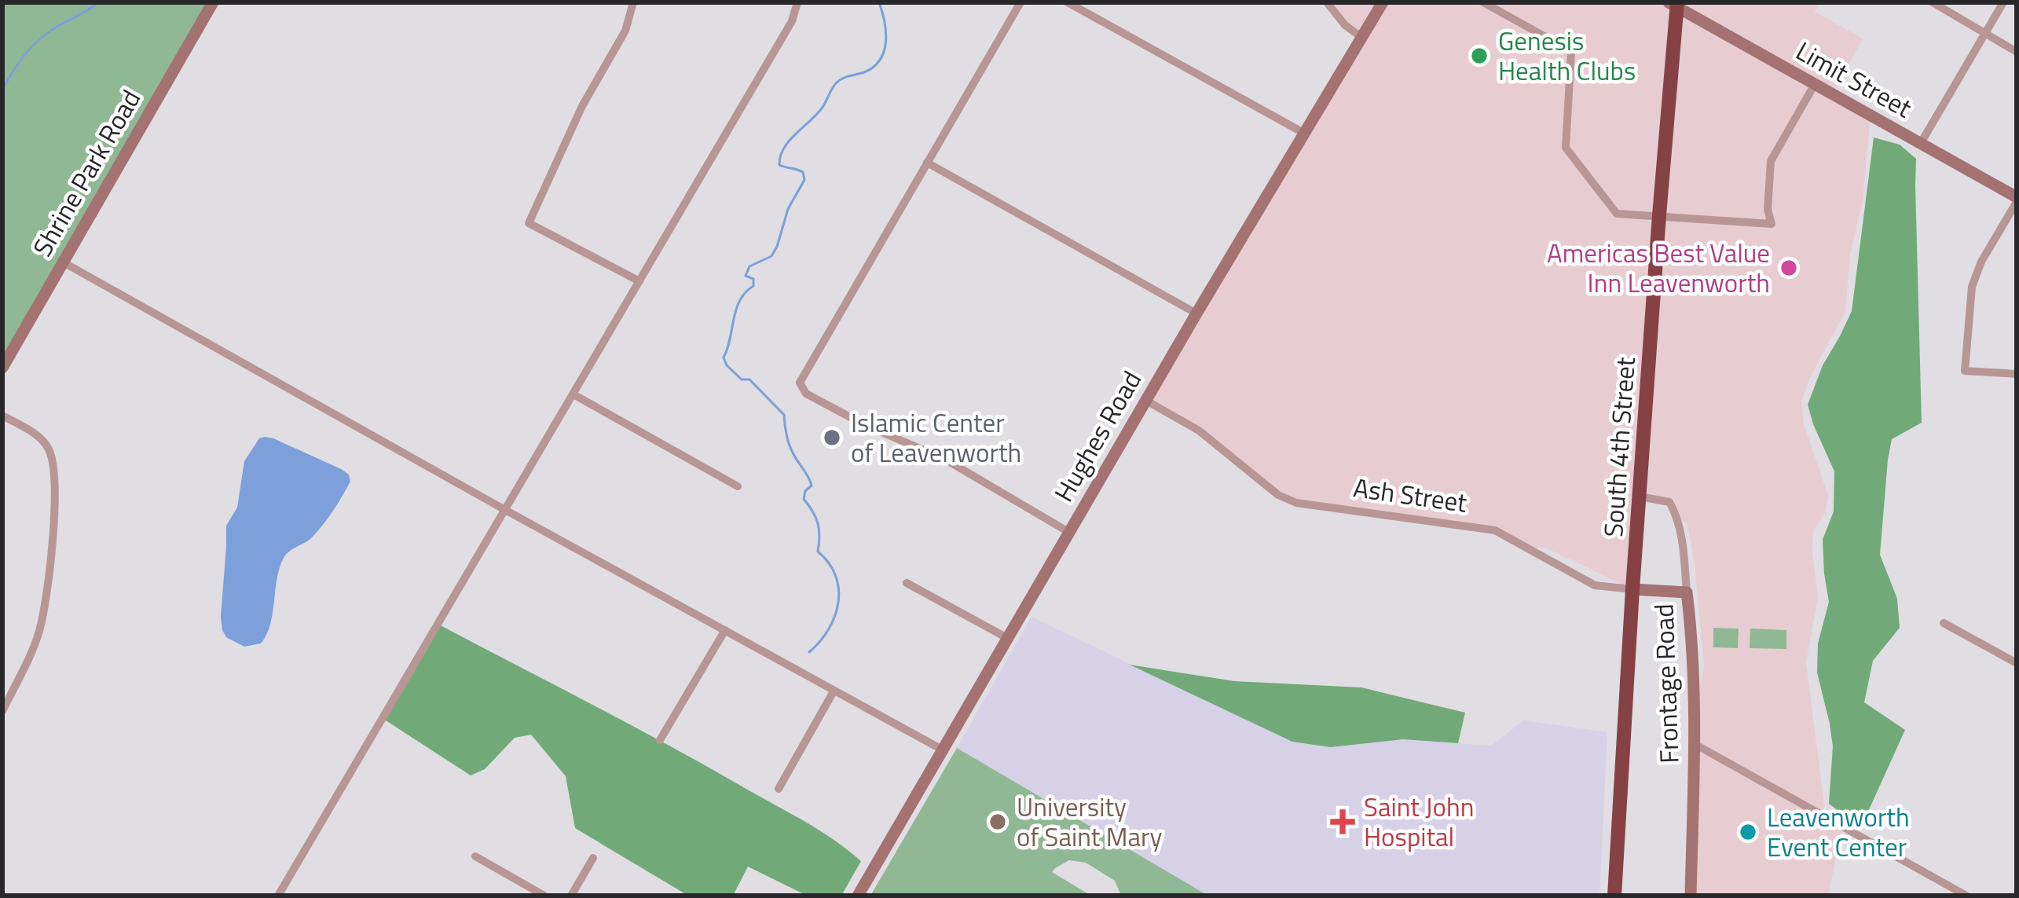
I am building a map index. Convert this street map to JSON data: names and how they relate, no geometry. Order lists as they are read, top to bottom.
{
  "streets": {
    "highway": ["South 4th Street"],
    "street": [
      "Limit Street",
      "Shrine Park Road",
      "Hughes Road",
      "Ash Street",
      "Frontage Road"
    ]
  },
  "crossings": [
    ["Limit Street", "South 4th Street"],
    ["Hughes Road", "Ash Street"],
    ["South 4th Street", "Ash Street"],
    ["South 4th Street", "Frontage Road"],
    ["Ash Street", "Frontage Road"]
  ],
  "places": {
    "other": [
      "Genesis Health Clubs",
      "Americas Best Value Inn Leavenworth",
      "Islamic Center of Leavenworth",
      "University of Saint Mary",
      "Leavenworth Event Center"
    ],
    "health": ["Saint John Hospital"]
  }
}
